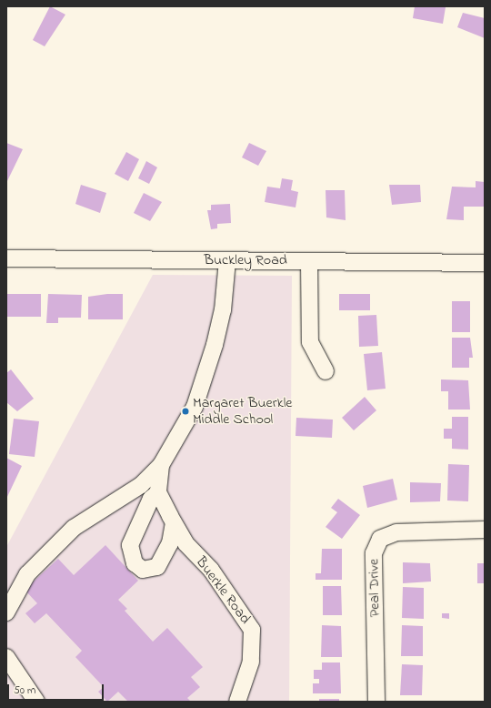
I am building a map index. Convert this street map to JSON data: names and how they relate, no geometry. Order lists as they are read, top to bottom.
{
  "streets": {
    "street": ["Buckley Road", "Peal Drive", "Buerkle Road"]
  },
  "places": ["Margaret Buerkle Middle School"],
  "scale_bar": "50 m"
}
